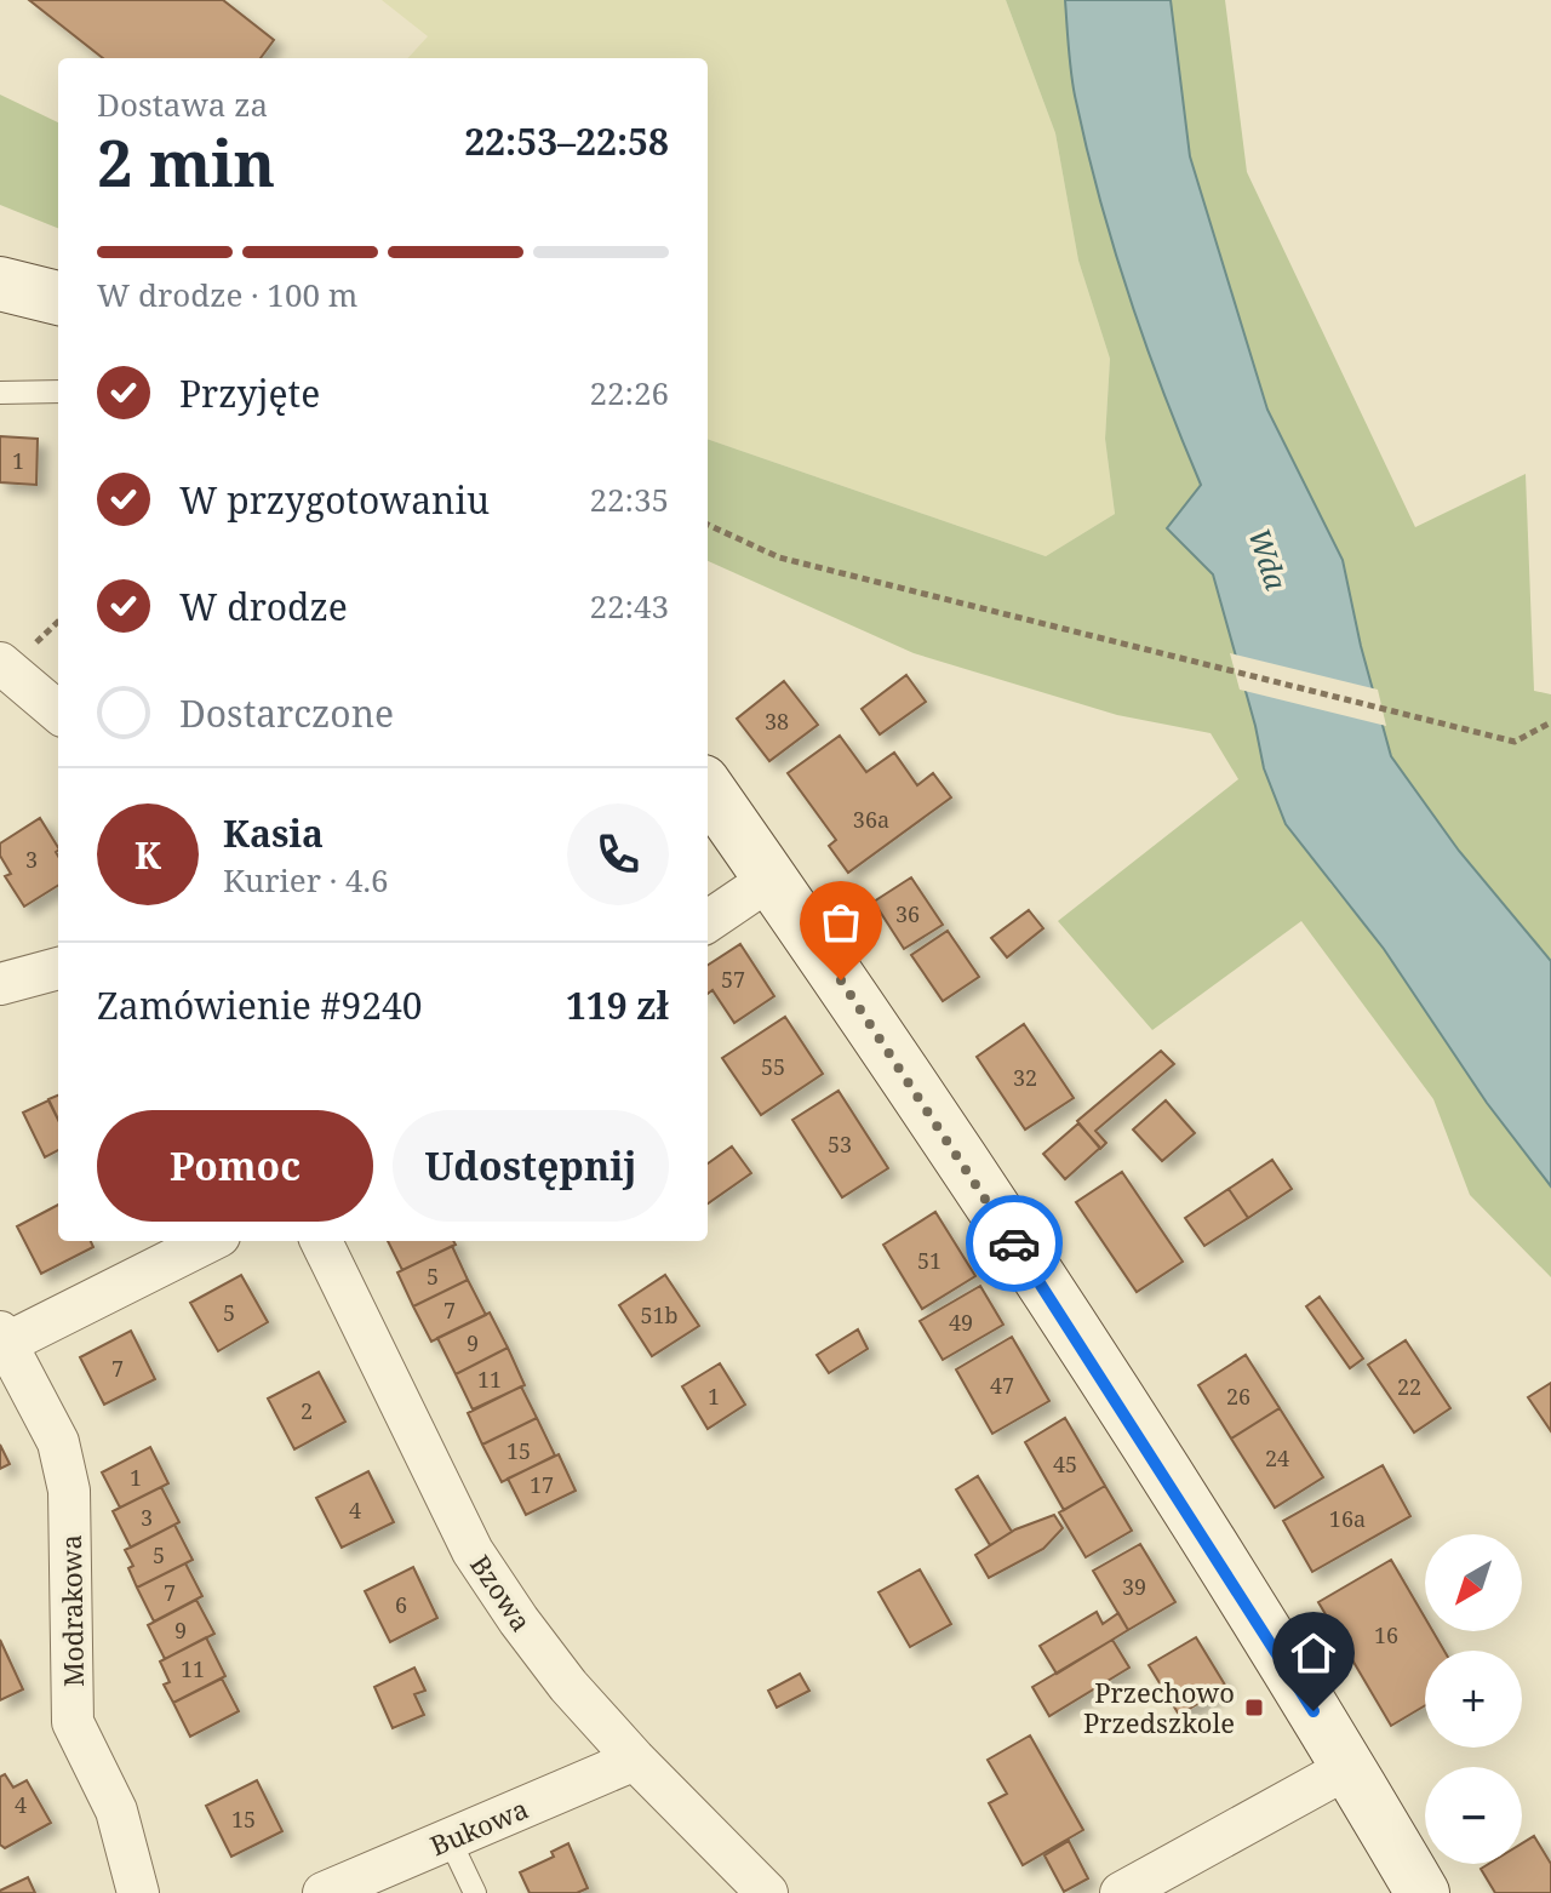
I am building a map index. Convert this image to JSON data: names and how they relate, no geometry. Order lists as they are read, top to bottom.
{
  "streets": {
    "street": ["Bzowa", "Modrakowa", "Bukowa"]
  },
  "crossings": [
    ["Bzowa", "Bukowa"]
  ],
  "water": ["Wda"],
  "places": {
    "transit": ["Przechowo Przedszkole"]
  },
  "house_numbers": [
    "1",
    "38",
    "36a",
    "3",
    "36",
    "57",
    "55",
    "32",
    "53",
    "51",
    "5",
    "7",
    "5",
    "51b",
    "49",
    "9",
    "7",
    "11",
    "47",
    "22",
    "1",
    "26",
    "2",
    "15",
    "24",
    "45",
    "1",
    "17",
    "4",
    "3",
    "16a",
    "5",
    "39",
    "7",
    "6",
    "9",
    "16",
    "11",
    "4",
    "15"
  ],
  "north": "bottom left",
  "page": {
    "heading": ["2 min", "Dostawa za", "22:53–22:58"],
    "panel": [
      "Kasia",
      "Kurier · 4.6",
      "Zamówienie #9240",
      "119 zł"
    ],
    "bar": "W drodze · 100 m",
    "list": [
      ["Przyjęte", "22:26"],
      ["W przygotowaniu", "22:35"],
      ["W drodze", "22:43"],
      "Dostarczone"
    ],
    "round": "K",
    "buttons": ["Pomoc", "Udostępnij"],
    "map_buttons": ["+", "−"]
  }
}
